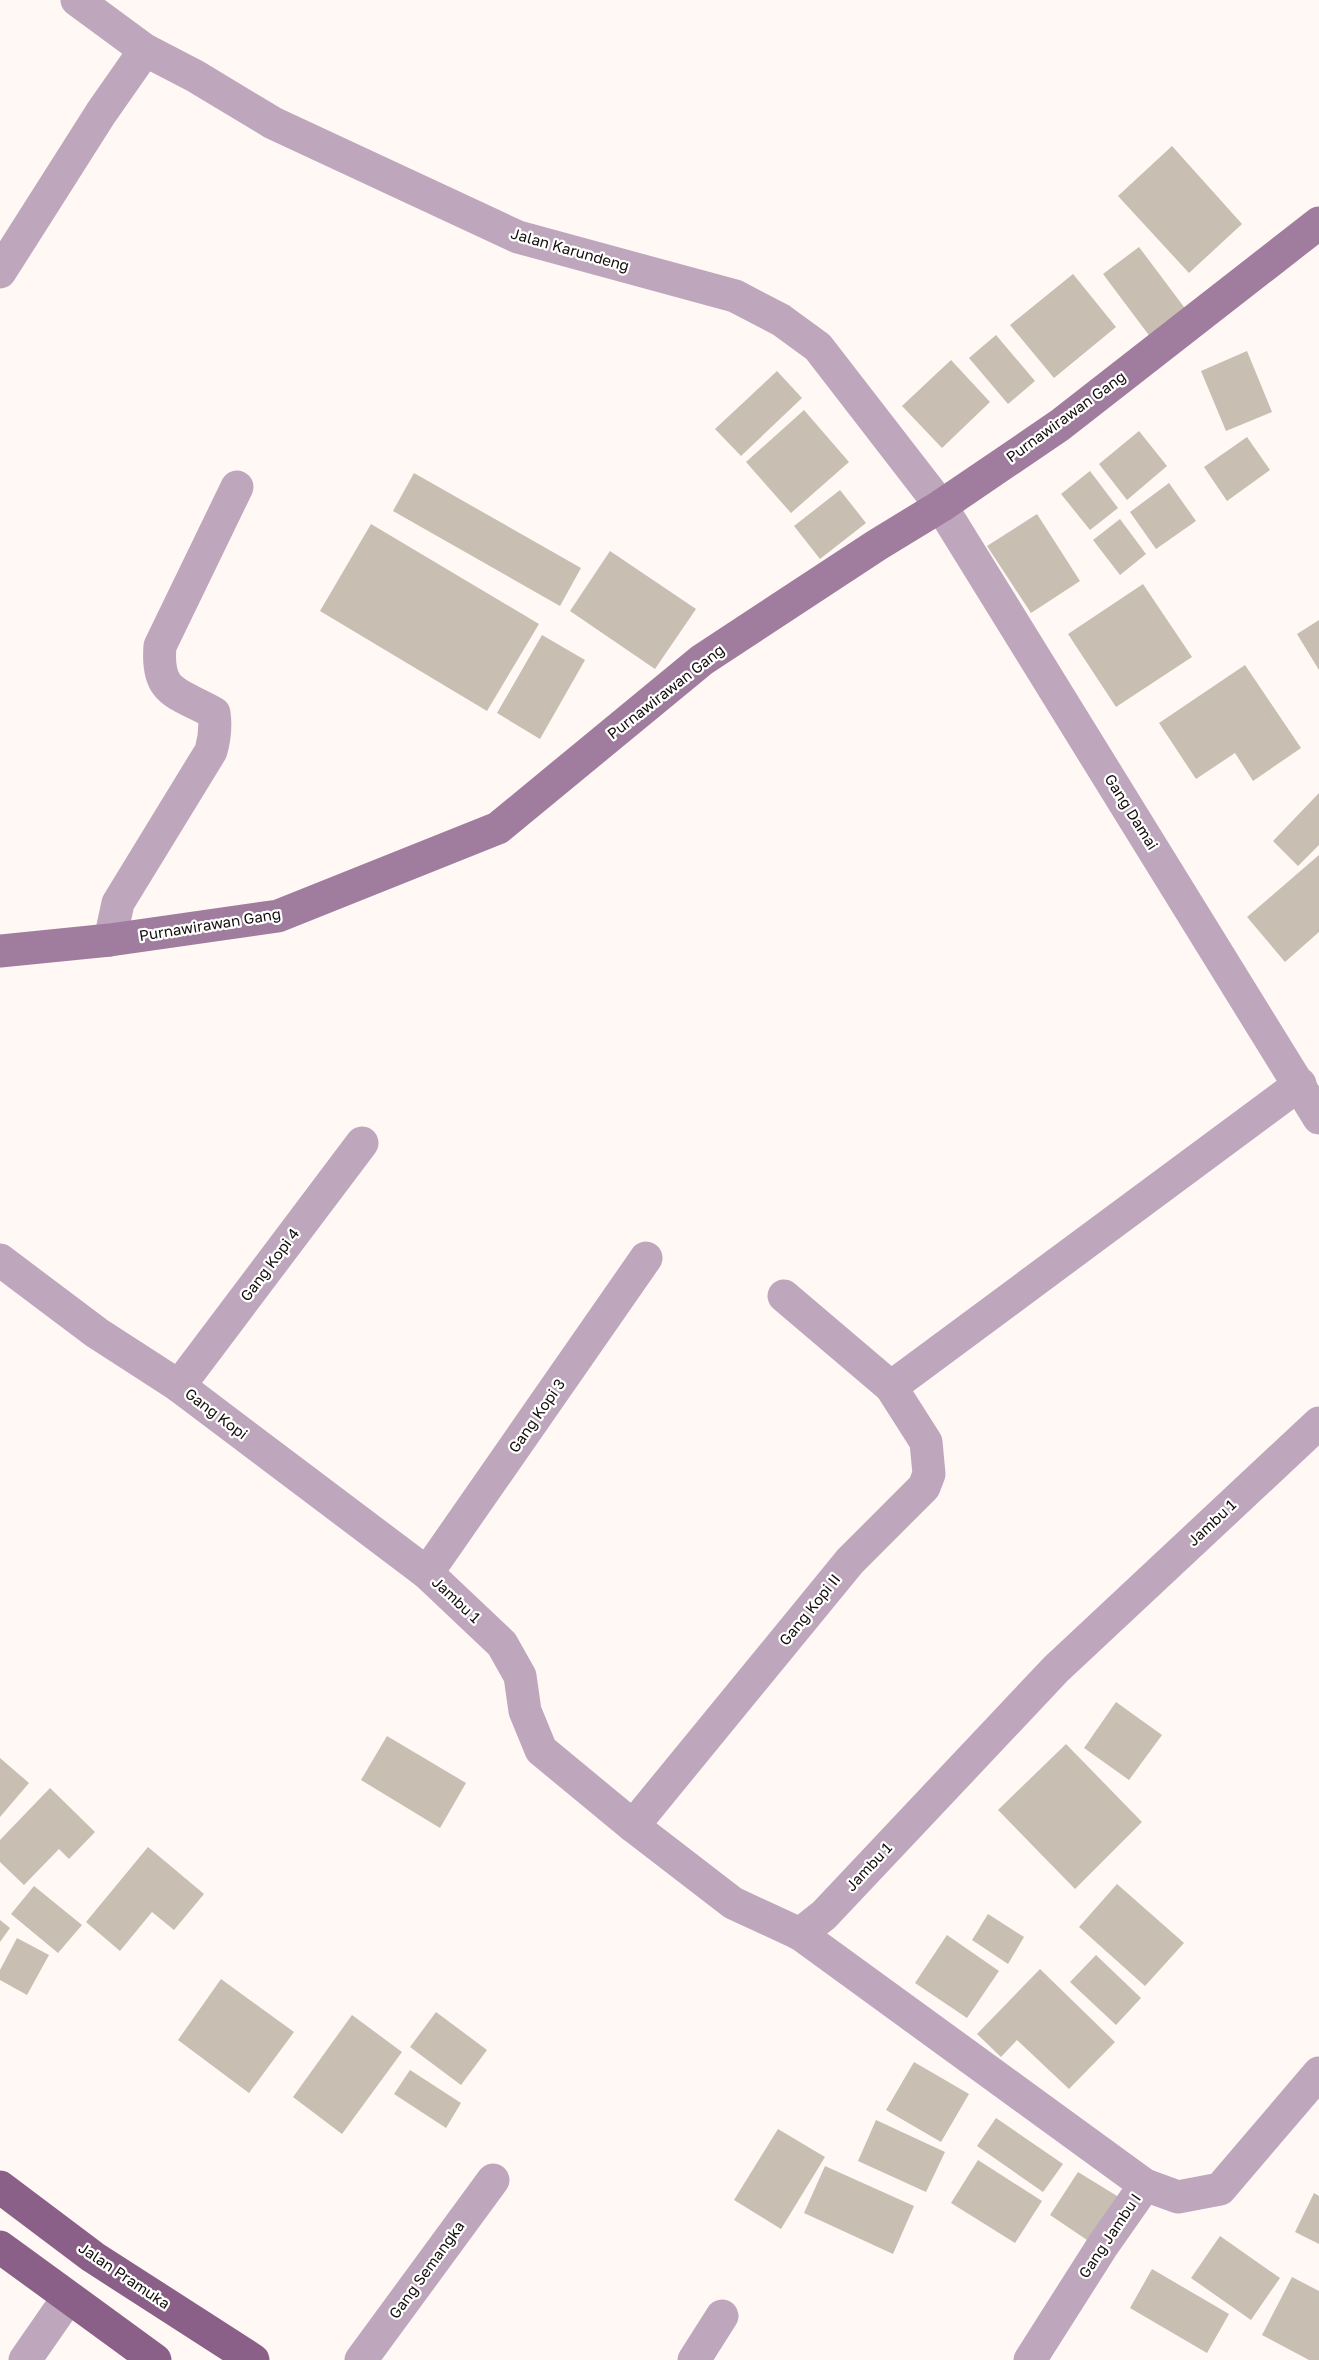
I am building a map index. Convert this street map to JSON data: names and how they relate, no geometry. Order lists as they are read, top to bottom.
{
  "streets": {
    "main road": ["Jalan Pramuka"],
    "street": [
      "Jalan Karundeng",
      "Purnawirawan Gang",
      "Gang Damai",
      "Gang Kopi 4",
      "Gang Kopi",
      "Gang Kopi 3",
      "Jambu 1",
      "Gang Kopi II",
      "Gang Jambu I",
      "Gang Semangka"
    ]
  },
  "crossings": [
    ["Jalan Karundeng", "Purnawirawan Gang"],
    ["Jalan Karundeng", "Gang Damai"],
    ["Purnawirawan Gang", "Gang Damai"],
    ["Gang Kopi 4", "Gang Kopi"],
    ["Gang Kopi", "Gang Kopi 3"],
    ["Gang Kopi", "Jambu 1"],
    ["Gang Kopi 3", "Jambu 1"],
    ["Jambu 1", "Gang Kopi II"]
  ]
}
